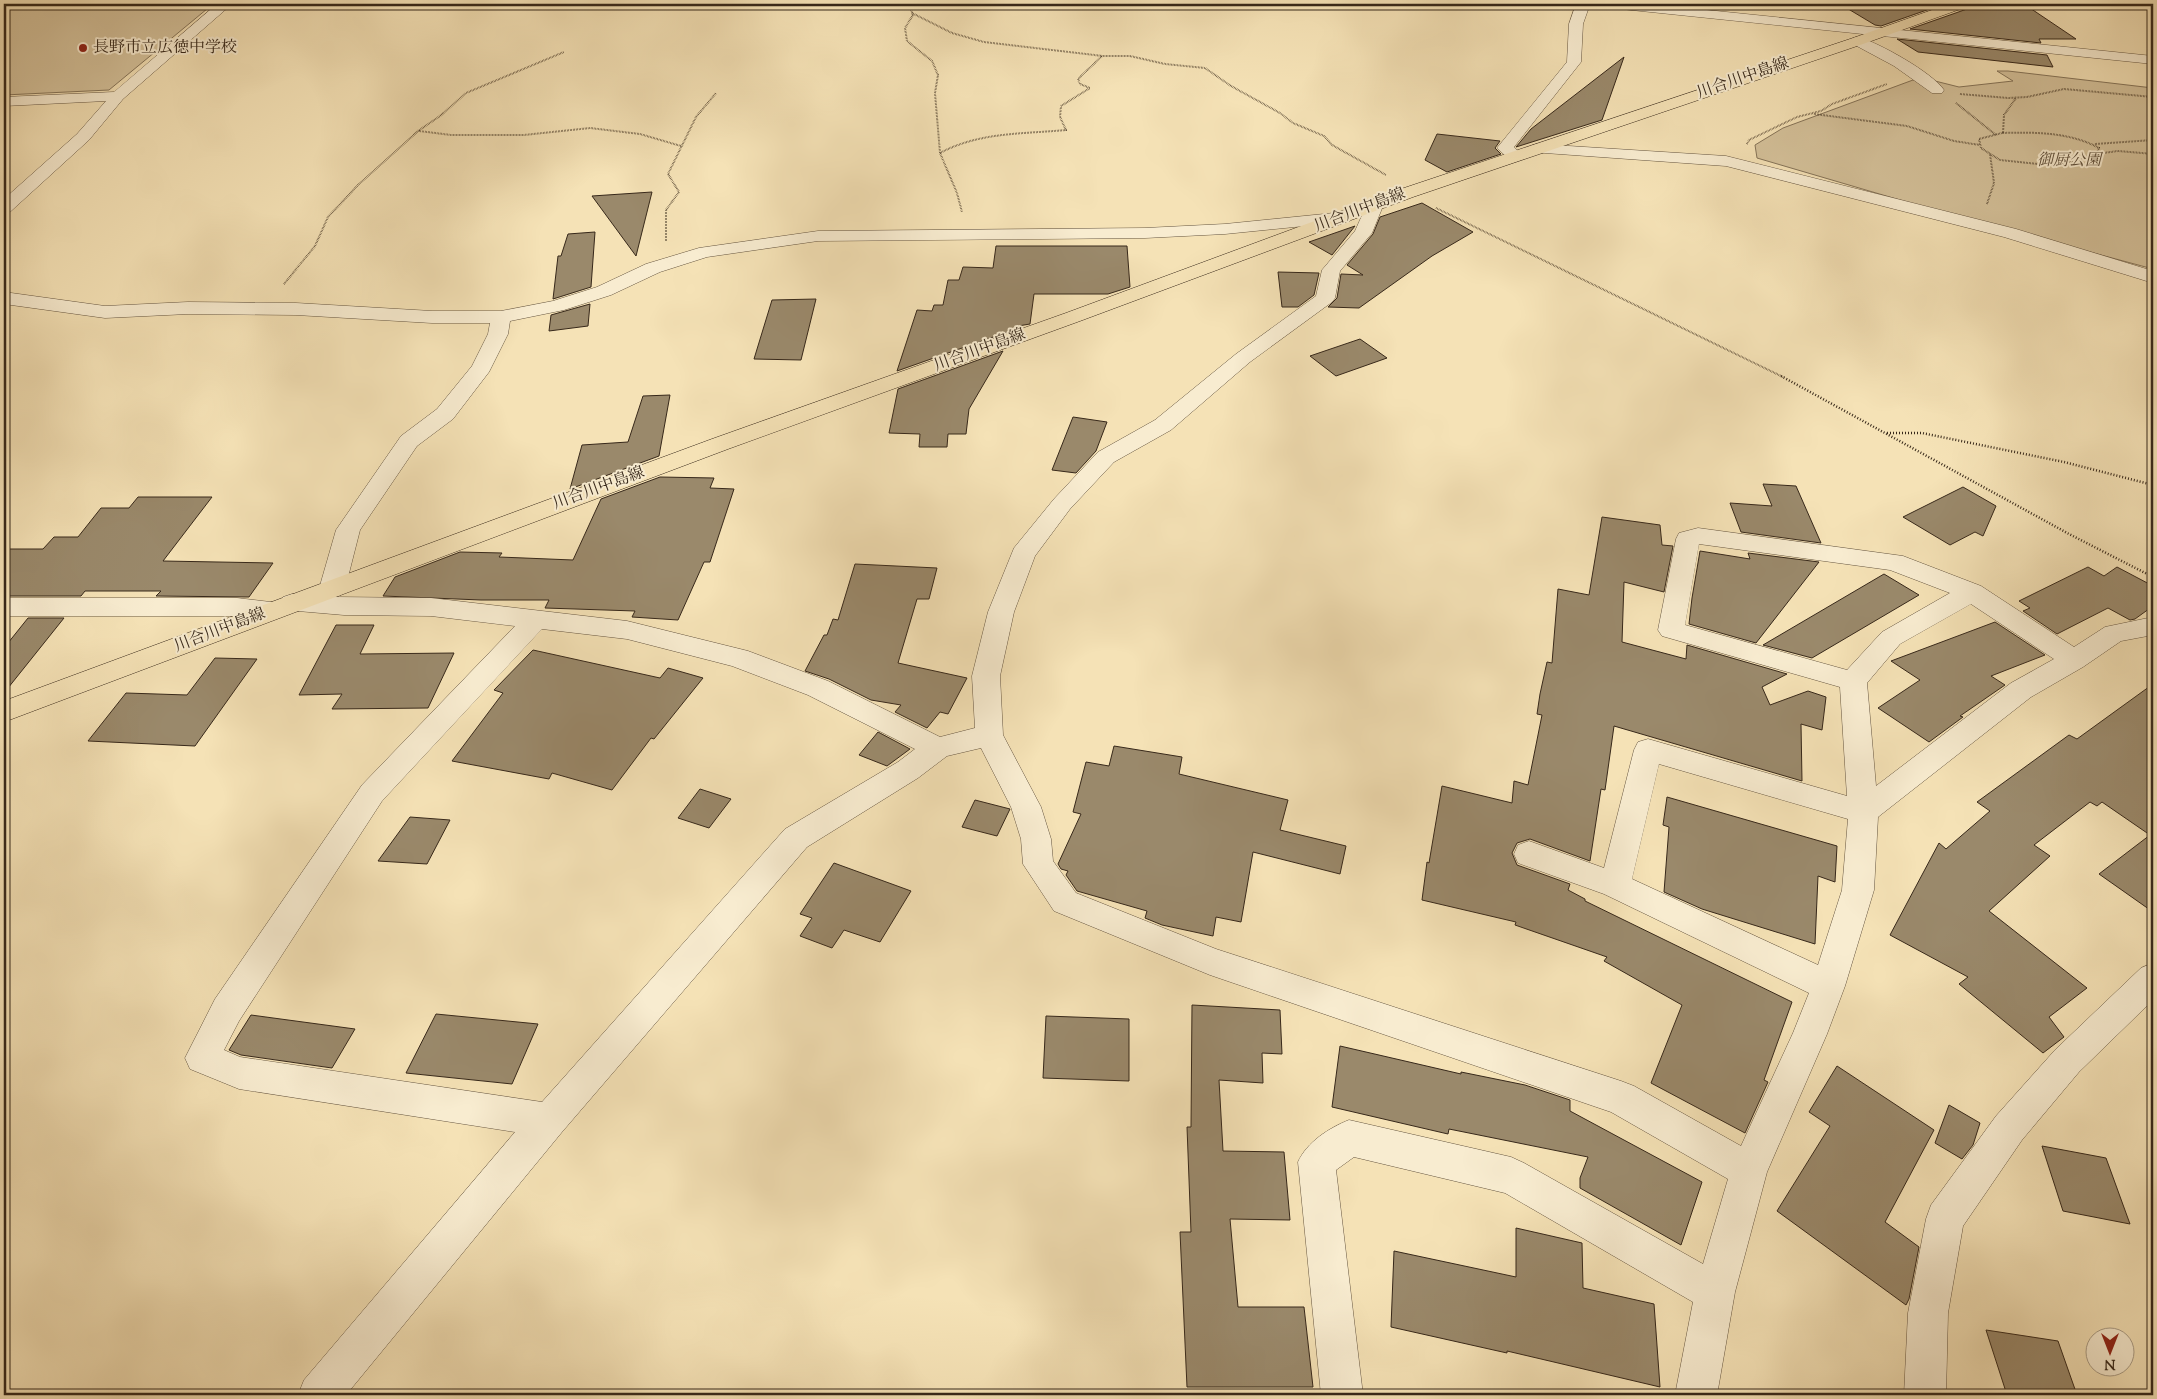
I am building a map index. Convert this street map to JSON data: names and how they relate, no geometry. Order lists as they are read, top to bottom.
{
  "streets": {
    "main road": ["川合川中島線"]
  },
  "parks": ["御厨公園"],
  "places": ["長野市立広徳中学校"],
  "north": "bottom"
}
